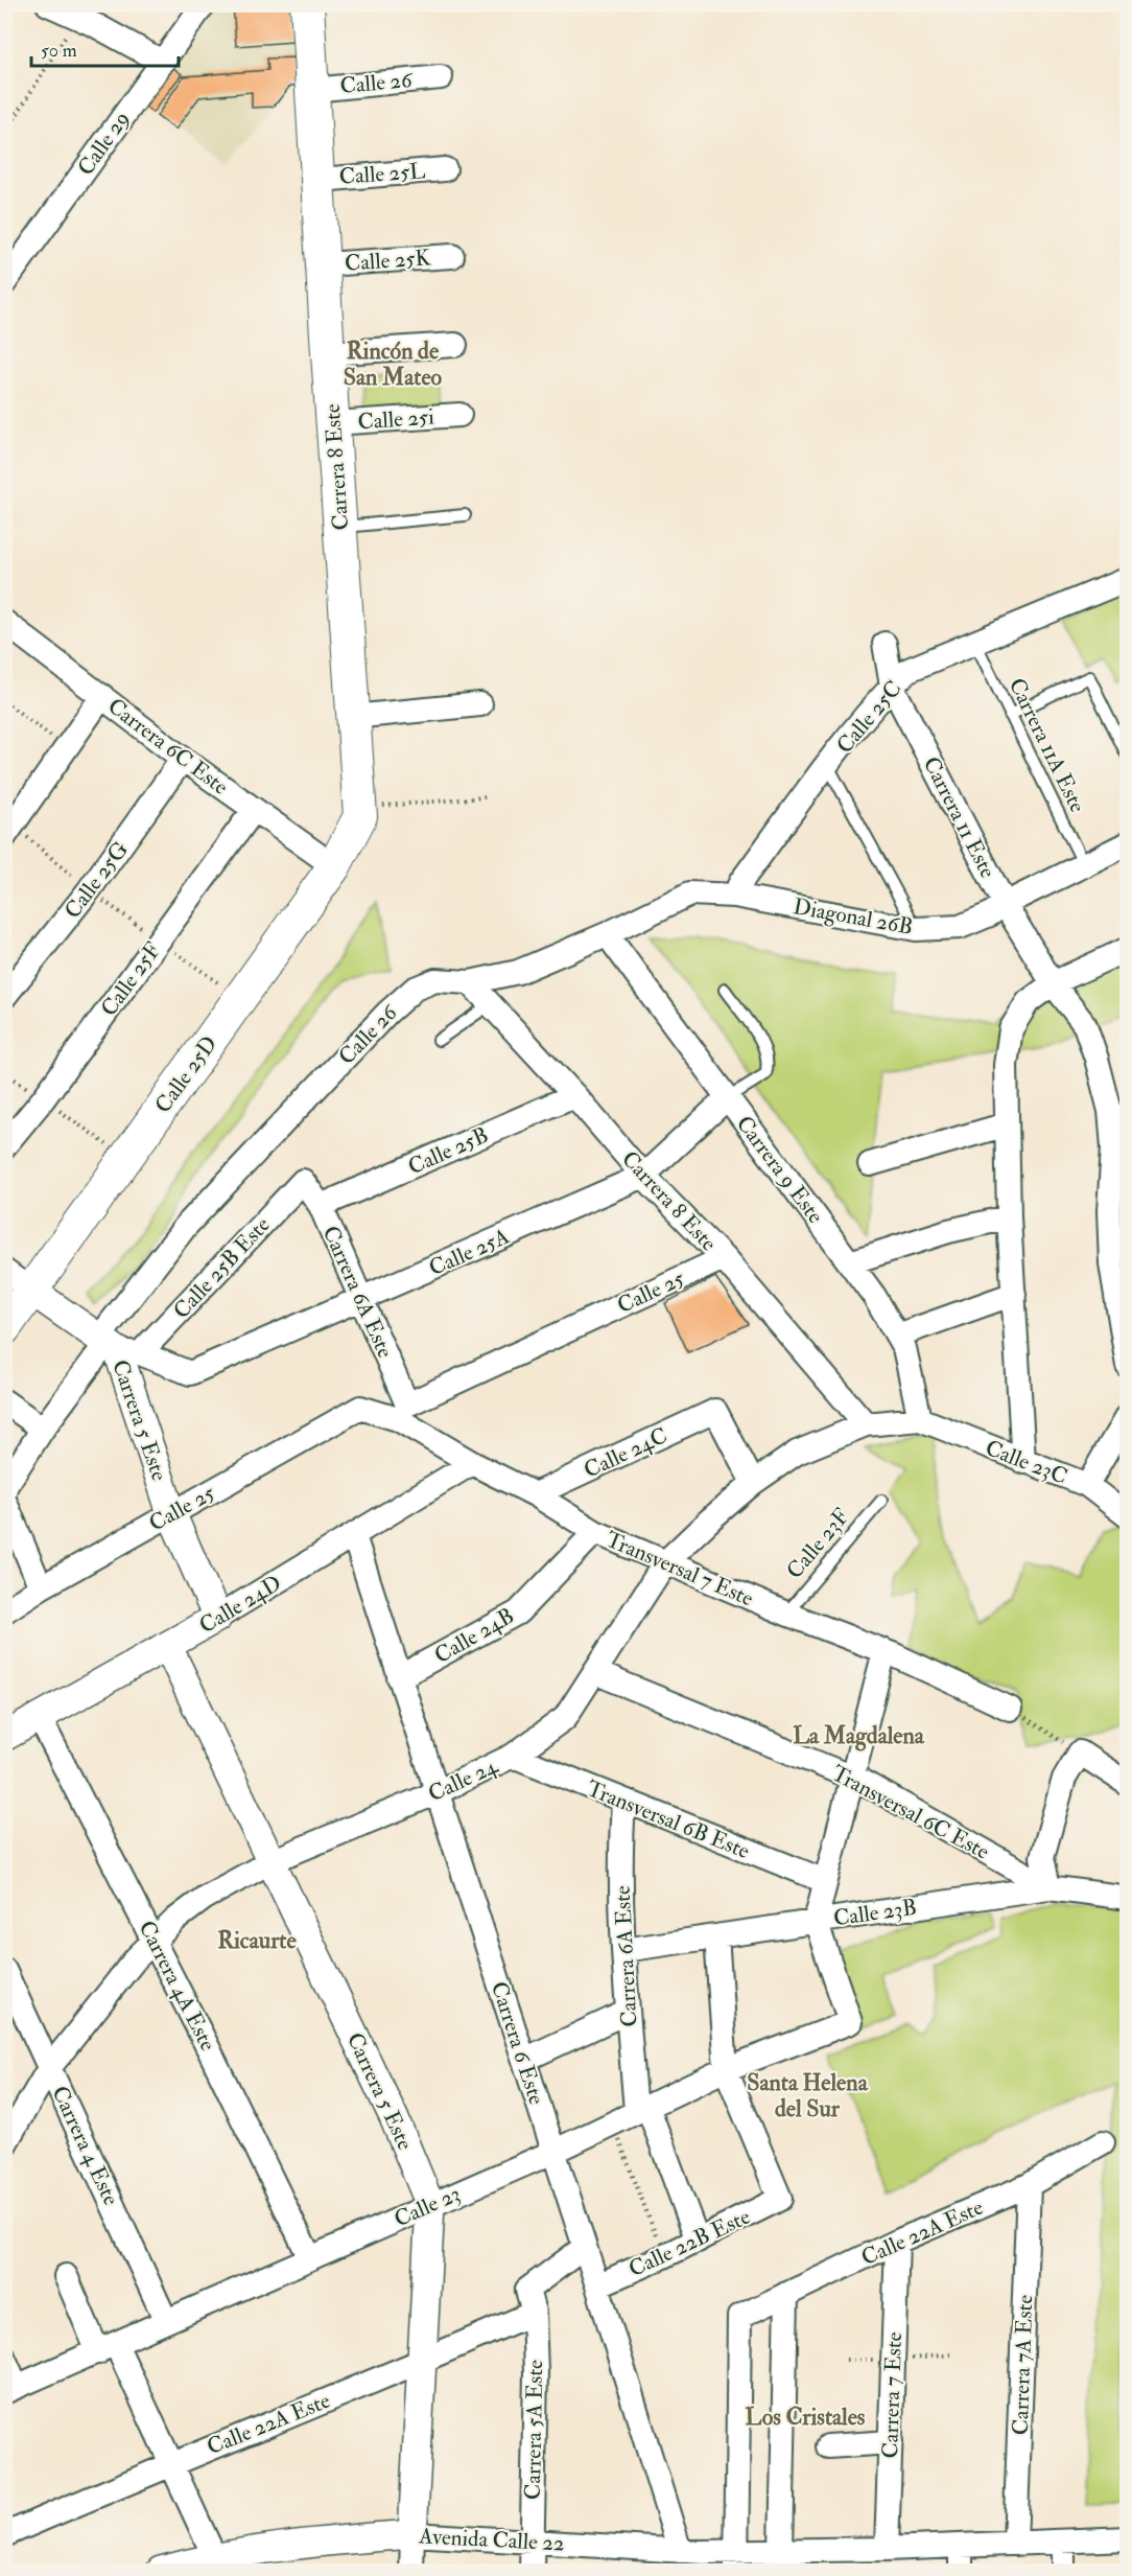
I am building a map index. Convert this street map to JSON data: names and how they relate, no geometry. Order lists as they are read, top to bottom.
{
  "streets": {
    "main road": ["Carrera 8 Este", "Calle 25D"],
    "street": [
      "Calle 26",
      "Calle 29",
      "Calle 25L",
      "Calle 25K",
      "Calle 25i",
      "Calle 25C",
      "Carrera 6C Este",
      "Carrera 11 Este",
      "Calle 25G",
      "Diagonal 26B",
      "Calle 25F",
      "Calle 25B",
      "Carrera 9 Este",
      "Calle 25A",
      "Calle 25B Este",
      "Carrera 6A Este",
      "Calle 25",
      "Carrera 5 Este",
      "Calle 24C",
      "Calle 23C",
      "Transversal 7 Este",
      "Calle 24D",
      "Calle 24B",
      "Calle 24",
      "Transversal 6C Este",
      "Transversal 6B Este",
      "Calle 23B",
      "Carrera 4A Este",
      "Carrera 6 Este",
      "Carrera 4 Este",
      "Calle 23",
      "Calle 22A Este",
      "Calle 22B Este",
      "Carrera 7A Este",
      "Carrera 7 Este",
      "Carrera 5A Este",
      "Avenida Calle 22"
    ],
    "lane": ["Carrera 11A Este", "Calle 23F"]
  },
  "crossings": [
    ["Calle 26", "Carrera 8 Este"],
    ["Calle 26", "Calle 25C"],
    ["Calle 26", "Diagonal 26B"],
    ["Calle 26", "Carrera 9 Este"],
    ["Calle 26", "Calle 25A"],
    ["Calle 26", "Calle 25B Este"],
    ["Calle 26", "Carrera 5 Este"],
    ["Calle 25L", "Carrera 8 Este"],
    ["Calle 25K", "Carrera 8 Este"],
    ["Calle 25i", "Carrera 8 Este"],
    ["Carrera 8 Este", "Calle 25D"],
    ["Carrera 8 Este", "Calle 25B"],
    ["Carrera 8 Este", "Calle 25A"],
    ["Carrera 8 Este", "Calle 25"],
    ["Carrera 8 Este", "Calle 24"],
    ["Calle 25C", "Carrera 11A Este"],
    ["Calle 25C", "Carrera 11 Este"],
    ["Calle 25C", "Diagonal 26B"],
    ["Carrera 6C Este", "Calle 25G"],
    ["Carrera 6C Este", "Calle 25F"],
    ["Carrera 6C Este", "Calle 25D"],
    ["Carrera 11 Este", "Diagonal 26B"],
    ["Calle 25D", "Carrera 5 Este"],
    ["Calle 25B", "Carrera 6A Este"],
    ["Carrera 9 Este", "Calle 25A"],
    ["Carrera 9 Este", "Calle 23C"],
    ["Carrera 9 Este", "Calle 24"],
    ["Calle 25A", "Calle 25B Este"],
    ["Calle 25A", "Carrera 6A Este"],
    ["Calle 25A", "Carrera 5 Este"],
    ["Calle 25B Este", "Carrera 6A Este"],
    ["Calle 25B Este", "Carrera 5 Este"],
    ["Carrera 6A Este", "Calle 25"],
    ["Carrera 6A Este", "Transversal 7 Este"],
    ["Carrera 6A Este", "Transversal 6B Este"],
    ["Carrera 6A Este", "Calle 23B"],
    ["Carrera 6A Este", "Calle 23"],
    ["Carrera 6A Este", "Calle 22B Este"],
    ["Calle 25", "Carrera 5 Este"],
    ["Calle 25", "Transversal 7 Este"],
    ["Carrera 5 Este", "Calle 24D"],
    ["Carrera 5 Este", "Calle 24"],
    ["Carrera 5 Este", "Calle 23"],
    ["Carrera 5 Este", "Calle 22A Este"],
    ["Carrera 5 Este", "Avenida Calle 22"],
    ["Calle 24C", "Transversal 7 Este"],
    ["Calle 24C", "Calle 24"],
    ["Calle 23C", "Calle 24"],
    ["Calle 23F", "Transversal 7 Este"],
    ["Transversal 7 Este", "Calle 24D"],
    ["Transversal 7 Este", "Calle 24B"],
    ["Transversal 7 Este", "Calle 24"],
    ["Calle 24D", "Carrera 4A Este"],
    ["Calle 24D", "Carrera 6 Este"],
    ["Calle 24B", "Carrera 6 Este"],
    ["Calle 24", "Transversal 6C Este"],
    ["Calle 24", "Transversal 6B Este"],
    ["Calle 24", "Carrera 4A Este"],
    ["Calle 24", "Carrera 6 Este"],
    ["Calle 24", "Carrera 4 Este"],
    ["Transversal 6C Este", "Calle 23B"],
    ["Calle 23B", "Calle 23"],
    ["Carrera 4A Este", "Calle 23"],
    ["Carrera 6 Este", "Calle 23"],
    ["Carrera 6 Este", "Calle 22B Este"],
    ["Carrera 6 Este", "Carrera 5A Este"],
    ["Carrera 6 Este", "Avenida Calle 22"],
    ["Carrera 4 Este", "Calle 23"],
    ["Calle 23", "Calle 22B Este"],
    ["Calle 22A Este", "Carrera 7A Este"],
    ["Calle 22A Este", "Carrera 7 Este"],
    ["Calle 22A Este", "Carrera 5A Este"],
    ["Calle 22A Este", "Avenida Calle 22"],
    ["Carrera 7A Este", "Avenida Calle 22"],
    ["Carrera 7 Este", "Avenida Calle 22"],
    ["Carrera 5A Este", "Avenida Calle 22"]
  ],
  "districts": [
    "Rincón de San Mateo",
    "La Magdalena",
    "Ricaurte",
    "Santa Helena del Sur",
    "Los Cristales"
  ],
  "scale_bar": "50 m"
}
